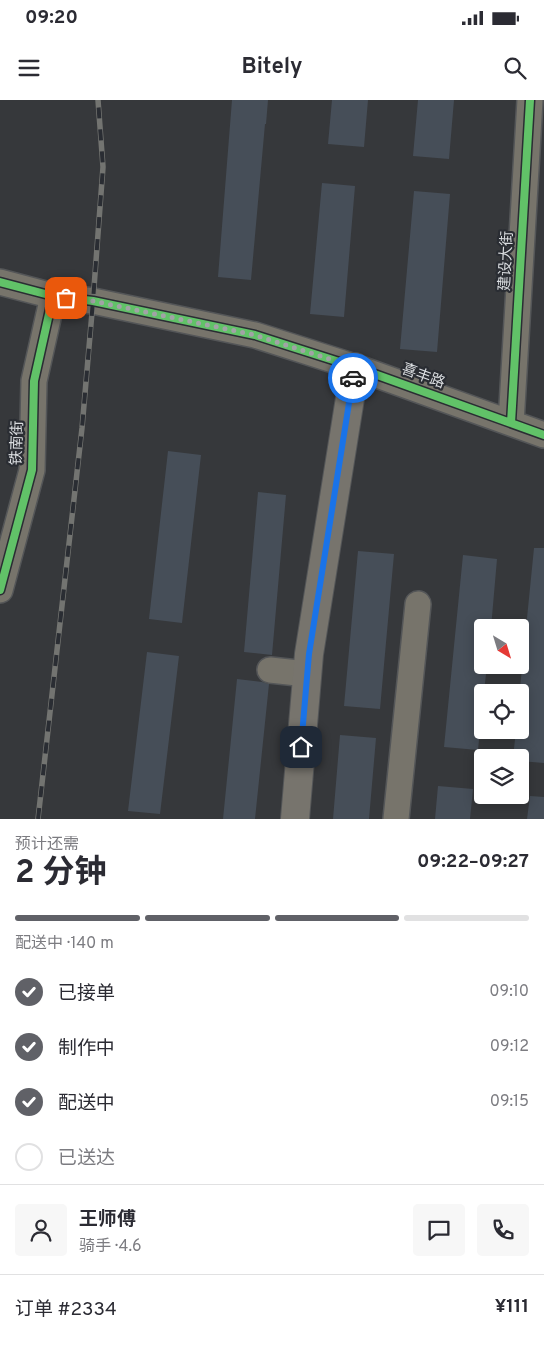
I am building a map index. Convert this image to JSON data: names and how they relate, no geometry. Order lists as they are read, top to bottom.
{
  "streets": {
    "street": ["建设大街", "喜丰路", "铁南街"]
  },
  "crossings": [
    ["建设大街", "喜丰路"],
    ["喜丰路", "铁南街"]
  ],
  "north": "bottom right",
  "page": {
    "status": "09:20",
    "header": "Bitely",
    "heading": ["2 分钟", "预计还需", "09:22–09:27"],
    "panel": [
      "王师傅",
      "骑手 · 4.6",
      "订单 #2334",
      "¥111"
    ],
    "bar": "配送中 · 140 m",
    "list": [
      ["已接单", "09:10"],
      ["制作中", "09:12"],
      ["配送中", "09:15"],
      "已送达"
    ]
  }
}
